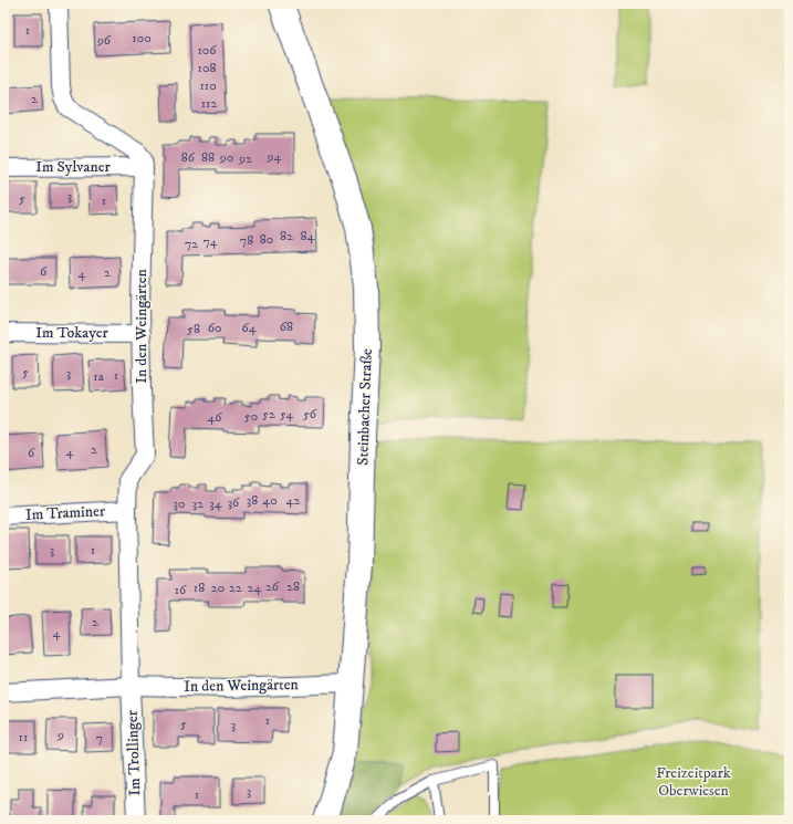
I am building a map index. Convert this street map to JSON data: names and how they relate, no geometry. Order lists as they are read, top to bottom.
{
  "streets": {
    "main road": ["Steinbacher Straße"],
    "street": [
      "Im Sylvaner",
      "In den Weingärten",
      "Im Tokayer",
      "Im Traminer",
      "Im Trollinger"
    ]
  },
  "crossings": [
    ["Im Sylvaner", "In den Weingärten"],
    ["In den Weingärten", "Im Tokayer"],
    ["In den Weingärten", "Steinbacher Straße"],
    ["In den Weingärten", "Im Traminer"],
    ["In den Weingärten", "Im Trollinger"]
  ],
  "parks": ["Freizeitpark Oberwiesen"],
  "house_numbers": [
    "1",
    "100",
    "96",
    "106",
    "108",
    "110",
    "2",
    "112",
    "94",
    "86",
    "88",
    "90",
    "92",
    "3",
    "5",
    "1",
    "82",
    "84",
    "80",
    "78",
    "74",
    "72",
    "6",
    "2",
    "4",
    "68",
    "60",
    "64",
    "58",
    "5",
    "3",
    "1",
    "1a",
    "52",
    "54",
    "56",
    "50",
    "46",
    "2",
    "4",
    "6",
    "38",
    "40",
    "42",
    "36",
    "30",
    "32",
    "34",
    "3",
    "1",
    "26",
    "28",
    "18",
    "20",
    "22",
    "24",
    "16",
    "2",
    "4",
    "1",
    "5",
    "3",
    "9",
    "11",
    "7",
    "3",
    "1"
  ]
}
